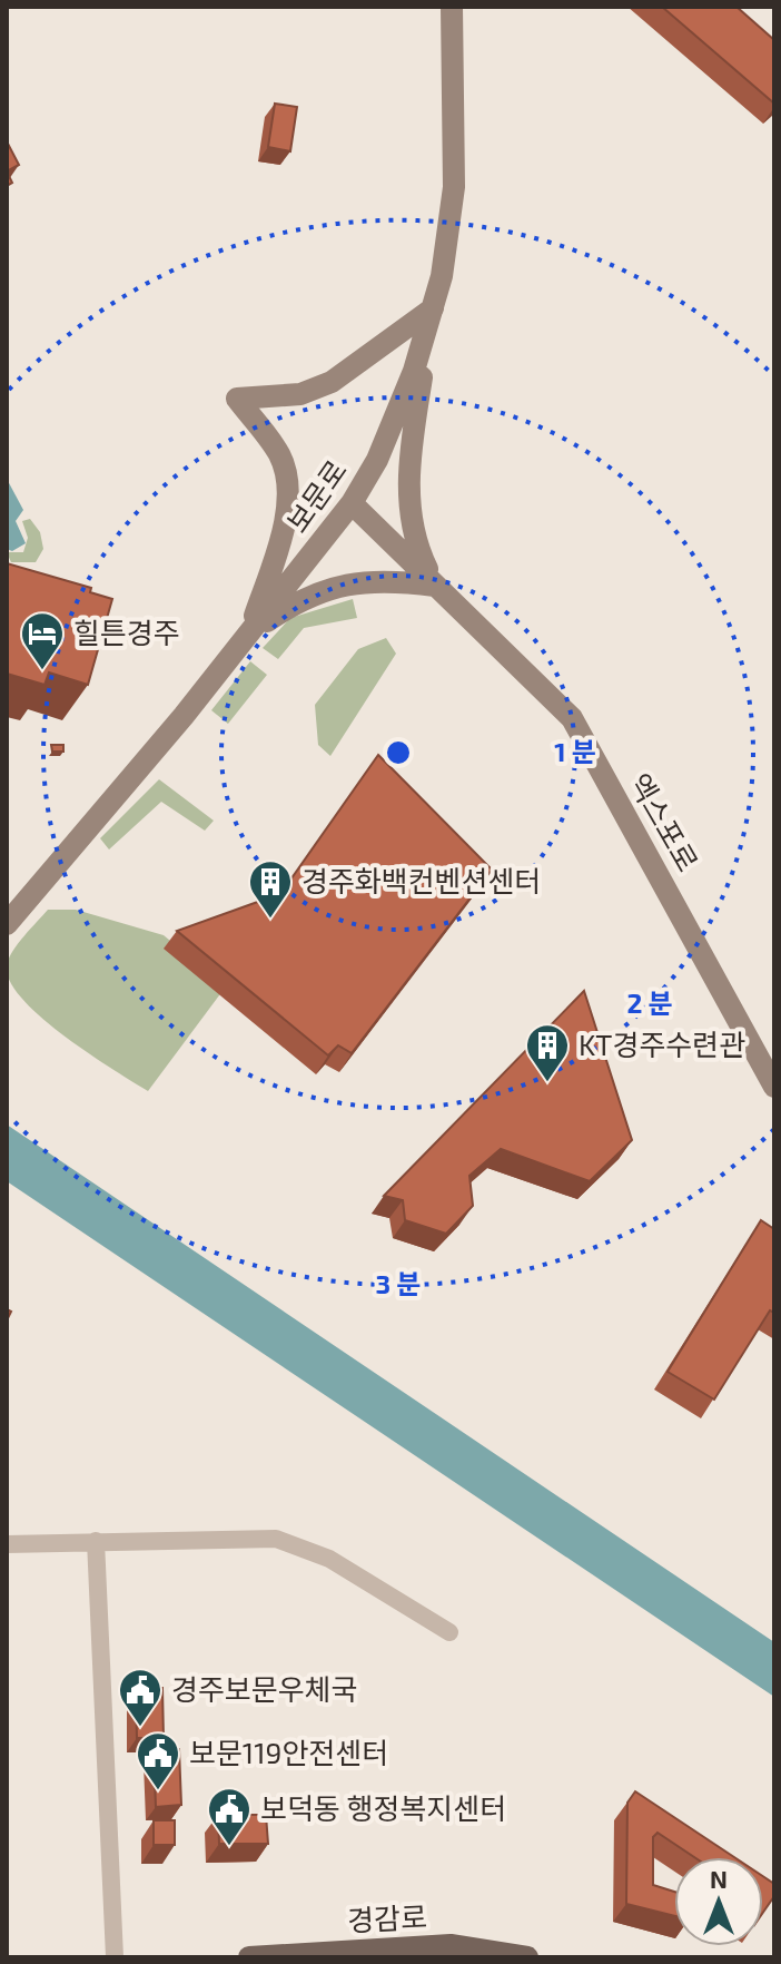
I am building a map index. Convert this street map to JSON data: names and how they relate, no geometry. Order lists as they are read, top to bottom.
{
  "streets": {
    "main road": ["보문로", "엑스포로", "경감로"]
  },
  "crossings": [
    ["보문로", "엑스포로"]
  ],
  "places": {
    "hotel": ["힐튼경주"],
    "building": ["경주화백컨벤션센터", "KT경주수련관"],
    "public building": ["경주보문우체국", "보문119안전센터", "보덕동 행정복지센터"]
  },
  "north": "top",
  "rings": ["1 분", "2 분", "3 분"]
}
